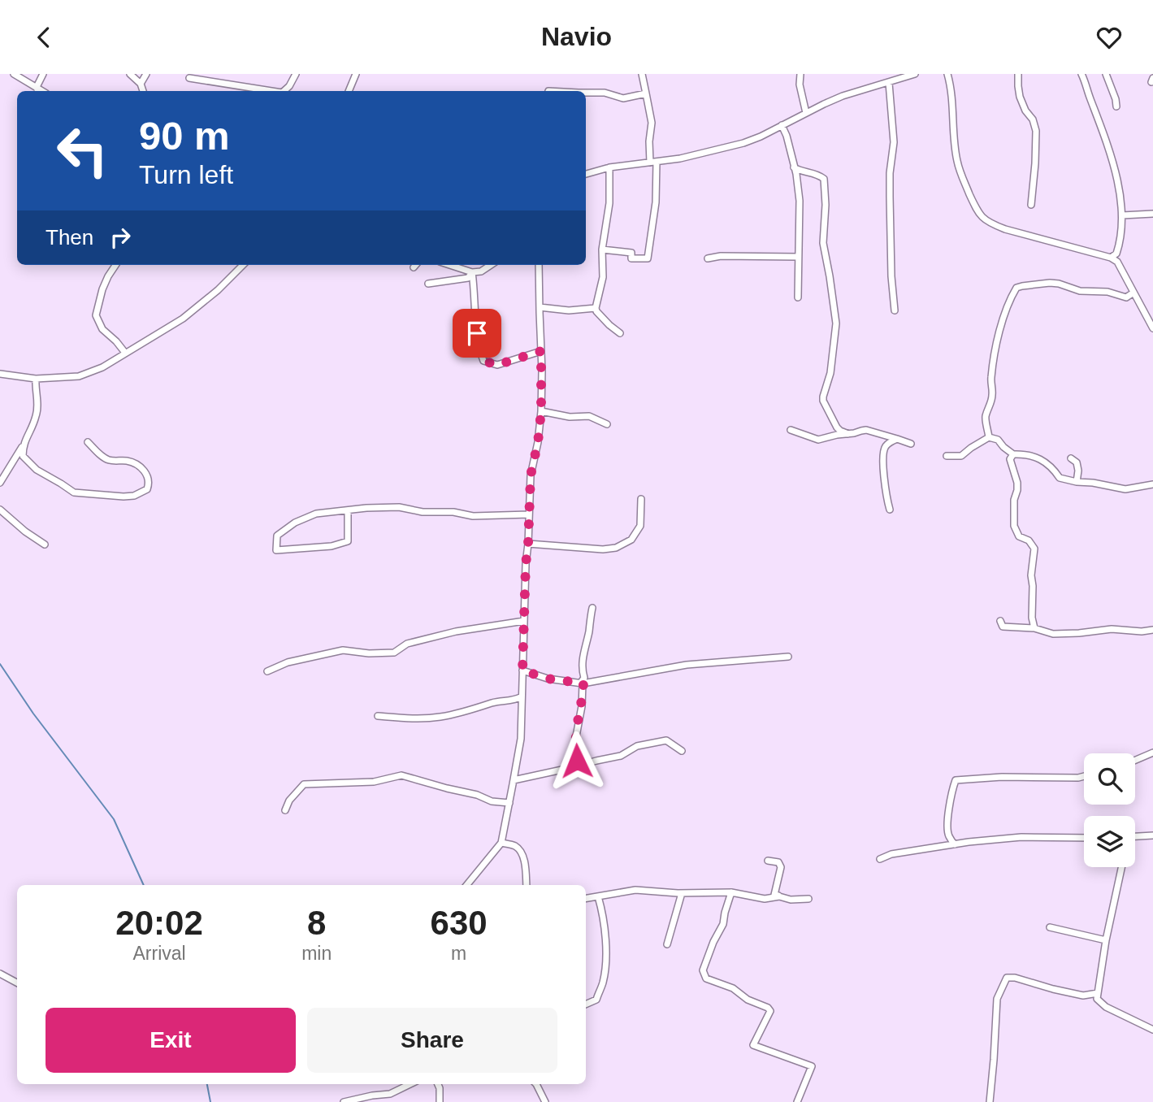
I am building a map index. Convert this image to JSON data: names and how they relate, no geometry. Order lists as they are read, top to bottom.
{
  "page": {
    "header": "Navio",
    "turn": ["90 m", "Turn left"],
    "then": "Then",
    "eta": [
      "20:02",
      "Arrival",
      "8",
      "min",
      "630",
      "m"
    ],
    "buttons": ["Exit", "Share"]
  }
}
